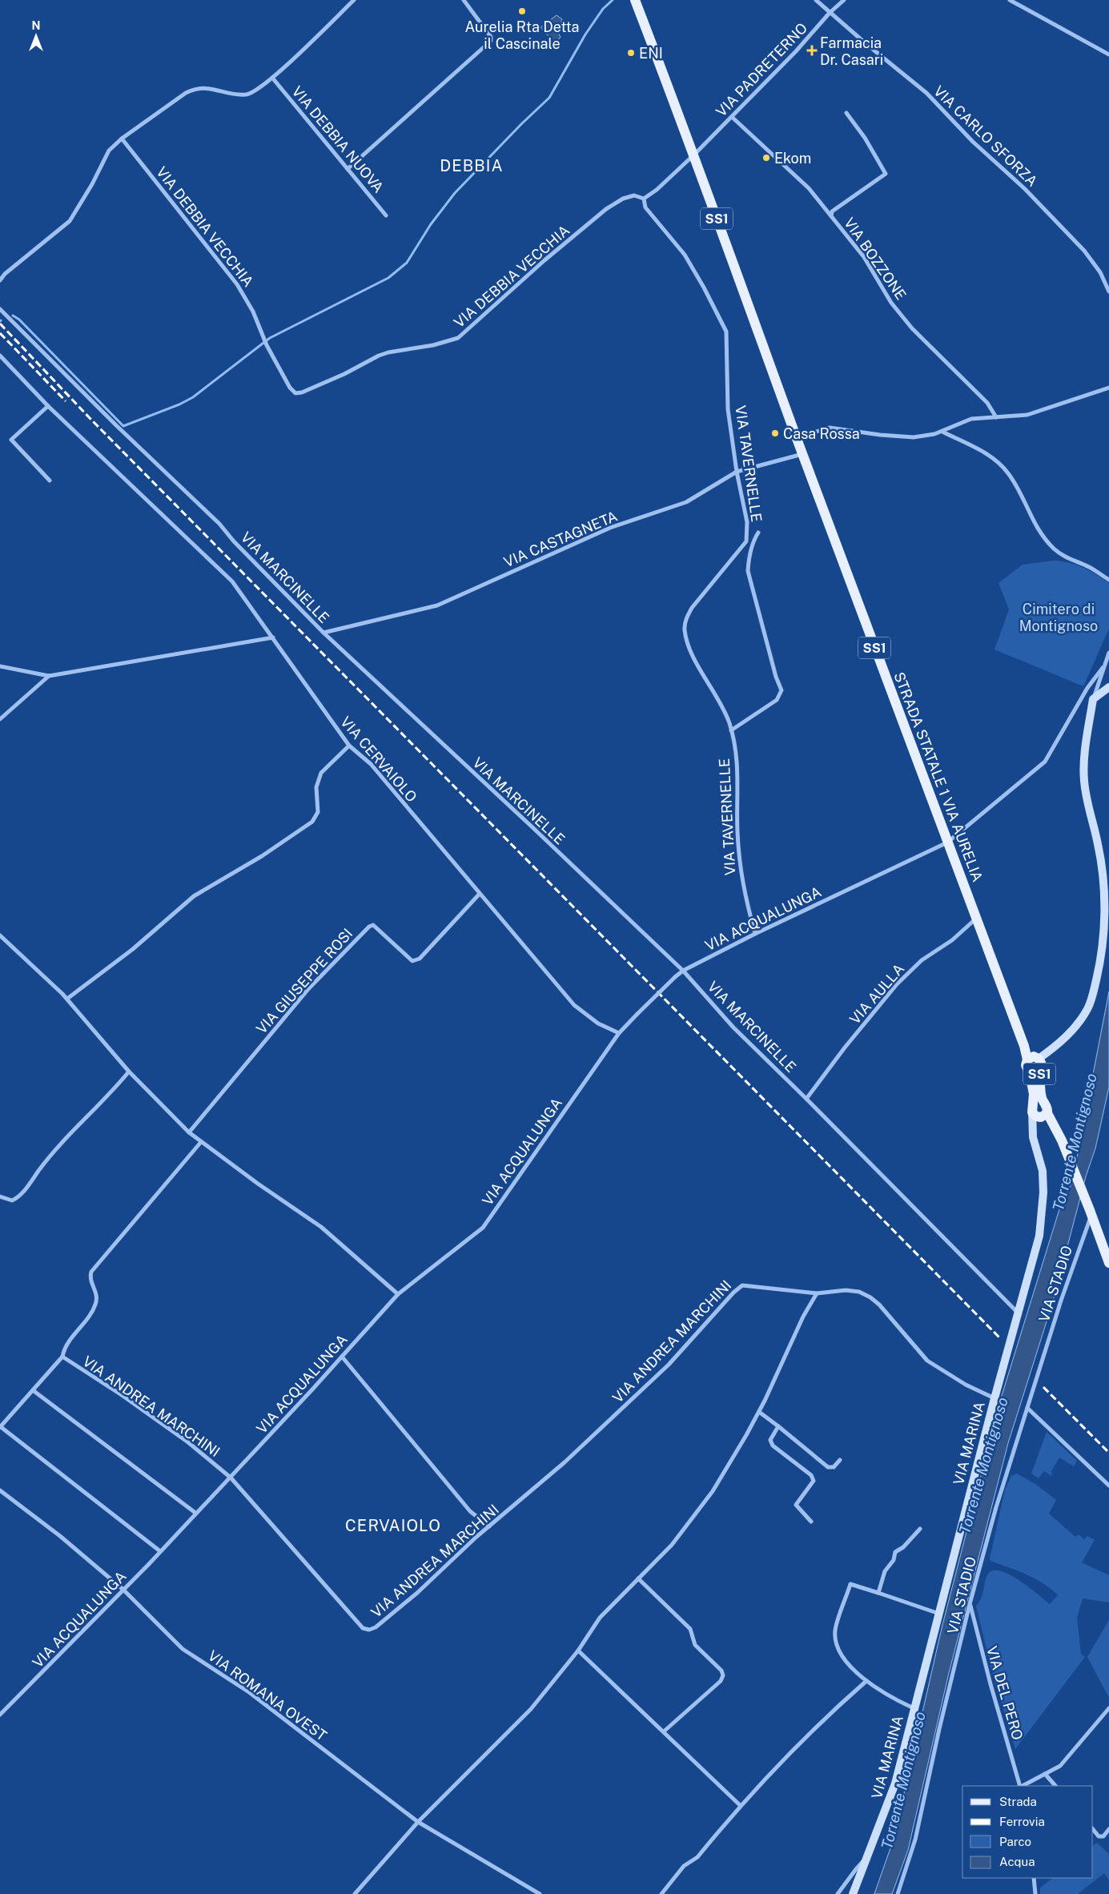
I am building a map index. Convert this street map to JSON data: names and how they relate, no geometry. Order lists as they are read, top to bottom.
{
  "streets": {
    "main road": ["SS1", "STRADA STATALE 1 VIA AURELIA", "VIA MARINA"],
    "street": [
      "VIA PADRETERNO",
      "VIA CARLO SFORZA",
      "VIA DEBBIA NUOVA",
      "VIA DEBBIA VECCHIA",
      "VIA BOZZONE",
      "VIA TAVERNELLE",
      "VIA CASTAGNETA",
      "VIA MARCINELLE",
      "VIA CERVAIOLO",
      "VIA ACQUALUNGA",
      "VIA GIUSEPPE ROSI",
      "VIA AULLA",
      "VIA STADIO",
      "VIA ANDREA MARCHINI",
      "VIA DEL PERO",
      "VIA ROMANA OVEST"
    ]
  },
  "crossings": [
    ["VIA PADRETERNO", "VIA CARLO SFORZA"],
    ["VIA PADRETERNO", "VIA BOZZONE"],
    ["VIA PADRETERNO", "STRADA STATALE 1 VIA AURELIA"],
    ["SS1", "STRADA STATALE 1 VIA AURELIA"],
    ["SS1", "VIA MARINA"],
    ["VIA DEBBIA VECCHIA", "VIA TAVERNELLE"],
    ["VIA TAVERNELLE", "VIA CASTAGNETA"],
    ["VIA TAVERNELLE", "VIA ACQUALUNGA"],
    ["VIA CASTAGNETA", "VIA MARCINELLE"],
    ["VIA CASTAGNETA", "STRADA STATALE 1 VIA AURELIA"],
    ["VIA MARCINELLE", "VIA ACQUALUNGA"],
    ["VIA MARCINELLE", "VIA AULLA"],
    ["VIA MARCINELLE", "VIA MARINA"],
    ["VIA CERVAIOLO", "VIA ACQUALUNGA"],
    ["VIA CERVAIOLO", "VIA GIUSEPPE ROSI"],
    ["STRADA STATALE 1 VIA AURELIA", "VIA ACQUALUNGA"],
    ["STRADA STATALE 1 VIA AURELIA", "VIA AULLA"],
    ["STRADA STATALE 1 VIA AURELIA", "VIA MARINA"],
    ["VIA ACQUALUNGA", "VIA ANDREA MARCHINI"],
    ["VIA ACQUALUNGA", "VIA ROMANA OVEST"],
    ["VIA STADIO", "VIA DEL PERO"]
  ],
  "districts": ["DEBBIA", "CERVAIOLO"],
  "water": ["Torrente Montignoso"],
  "parks": ["Cimitero di Montignoso"],
  "places": {
    "other": [
      "Aurelia Rta Detta il Cascinale",
      "ENI",
      "Ekom",
      "Casa Rossa"
    ],
    "health": ["Farmacia Dr. Casari"]
  },
  "legend": [
    "Strada",
    "Ferrovia",
    "Parco",
    "Acqua"
  ],
  "north": "top"
}
